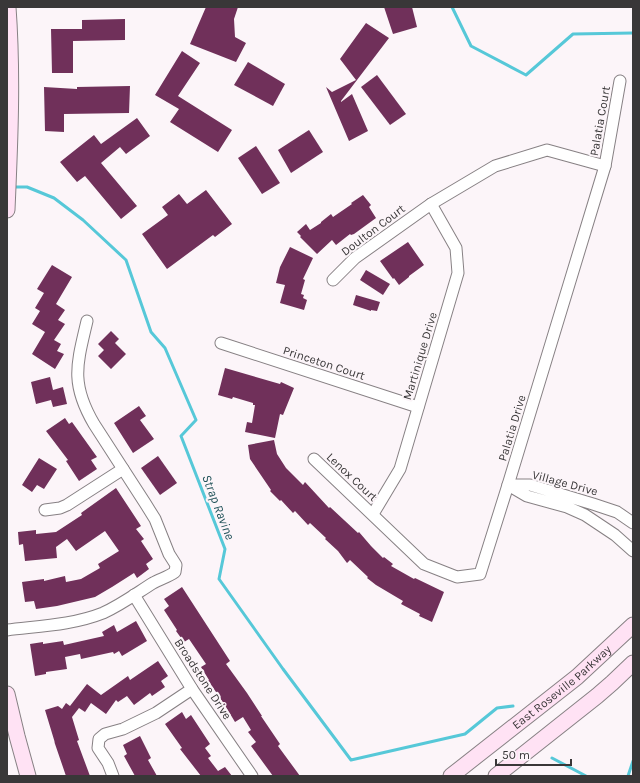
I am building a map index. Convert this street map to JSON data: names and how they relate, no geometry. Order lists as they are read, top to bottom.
{
  "streets": {
    "main road": ["East Roseville Parkway"],
    "street": [
      "Palatia Court",
      "Doulton Court",
      "Martinique Drive",
      "Princeton Court",
      "Palatia Drive",
      "Lenox Court",
      "Village Drive",
      "Broadstone Drive"
    ]
  },
  "crossings": [
    ["Palatia Court", "Doulton Court"],
    ["Palatia Court", "Palatia Drive"],
    ["Doulton Court", "Martinique Drive"],
    ["Doulton Court", "Palatia Drive"],
    ["Martinique Drive", "Princeton Court"],
    ["Martinique Drive", "Palatia Drive"],
    ["Martinique Drive", "Lenox Court"],
    ["Palatia Drive", "Lenox Court"],
    ["Palatia Drive", "Village Drive"]
  ],
  "water": ["Strap Ravine"],
  "scale_bar": "50 m"
}
